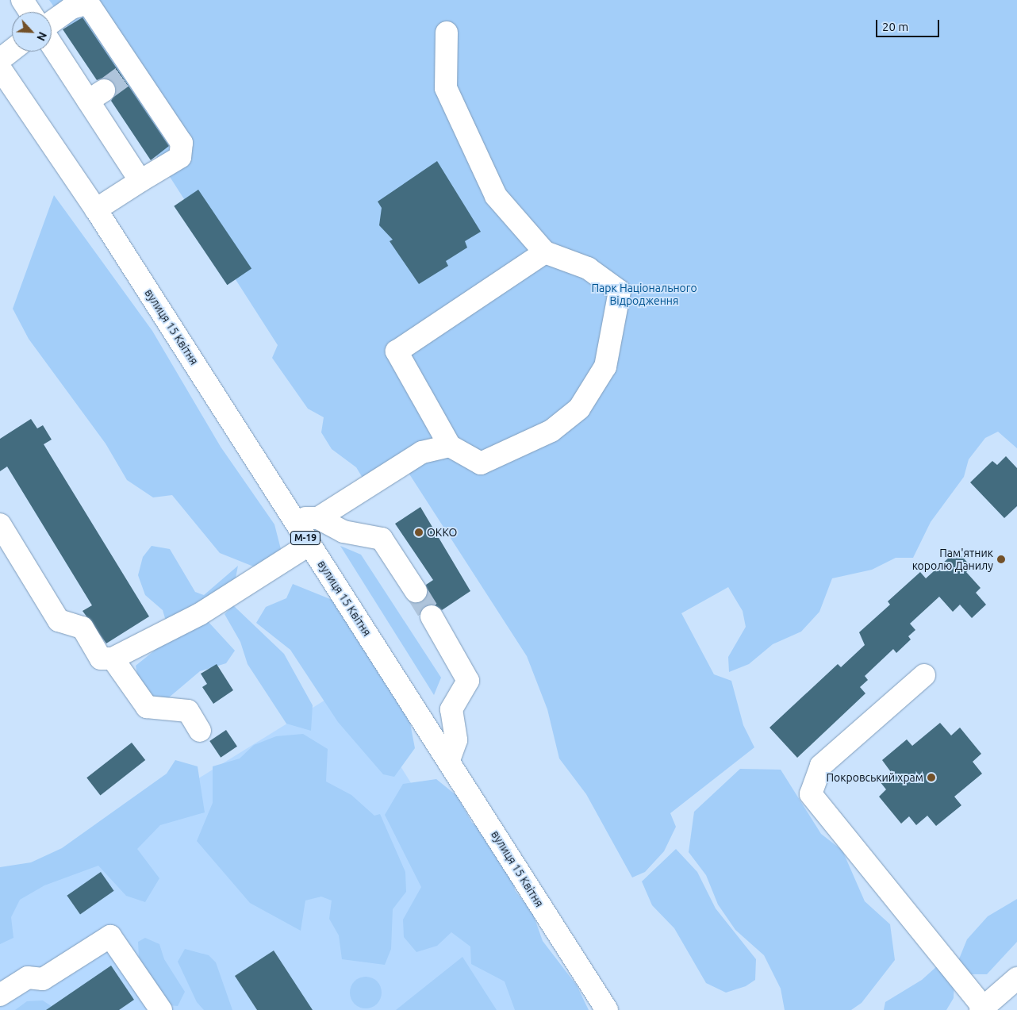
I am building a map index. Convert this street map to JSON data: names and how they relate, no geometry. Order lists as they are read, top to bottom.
{
  "streets": {
    "main road": ["вулиця 15 Квітня", "М-19"]
  },
  "parks": ["Парк Національного Відродження"],
  "places": ["ОККО", "Пам'ятник королю Данилу", "Покровський храм"],
  "scale_bar": "20 m",
  "north": "bottom right"
}
